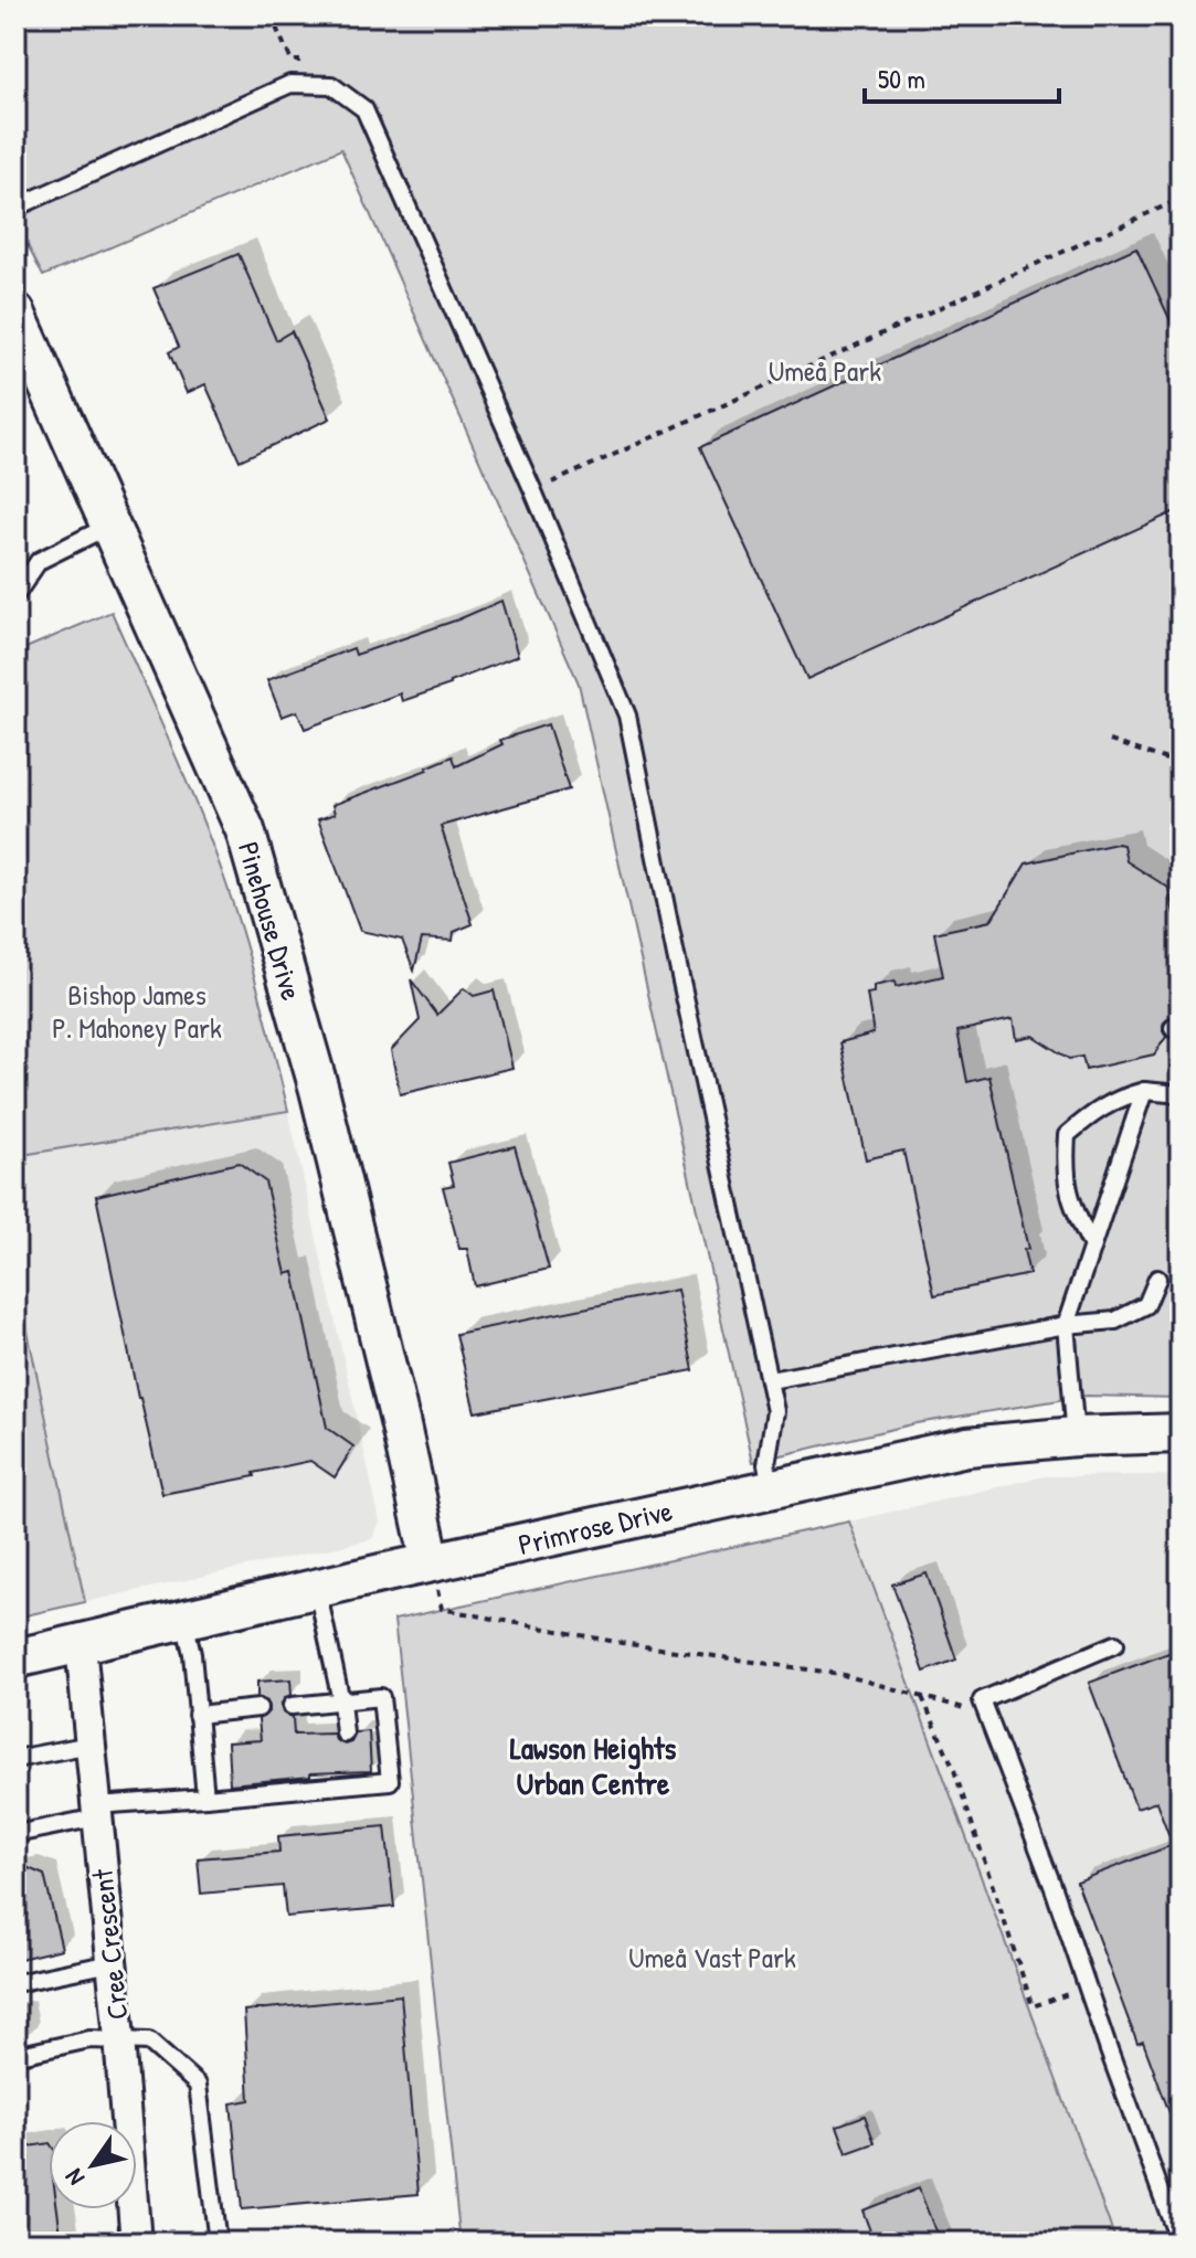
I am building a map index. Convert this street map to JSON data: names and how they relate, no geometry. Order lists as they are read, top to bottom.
{
  "streets": {
    "street": ["Pinehouse Drive", "Primrose Drive", "Cree Crescent"]
  },
  "crossings": [
    ["Pinehouse Drive", "Primrose Drive"],
    ["Primrose Drive", "Cree Crescent"]
  ],
  "districts": ["Lawson Heights Urban Centre"],
  "parks": ["Umeå Park", "Bishop James P. Mahoney Park", "Umeå Vast Park"],
  "scale_bar": "50 m",
  "north": "bottom left"
}
